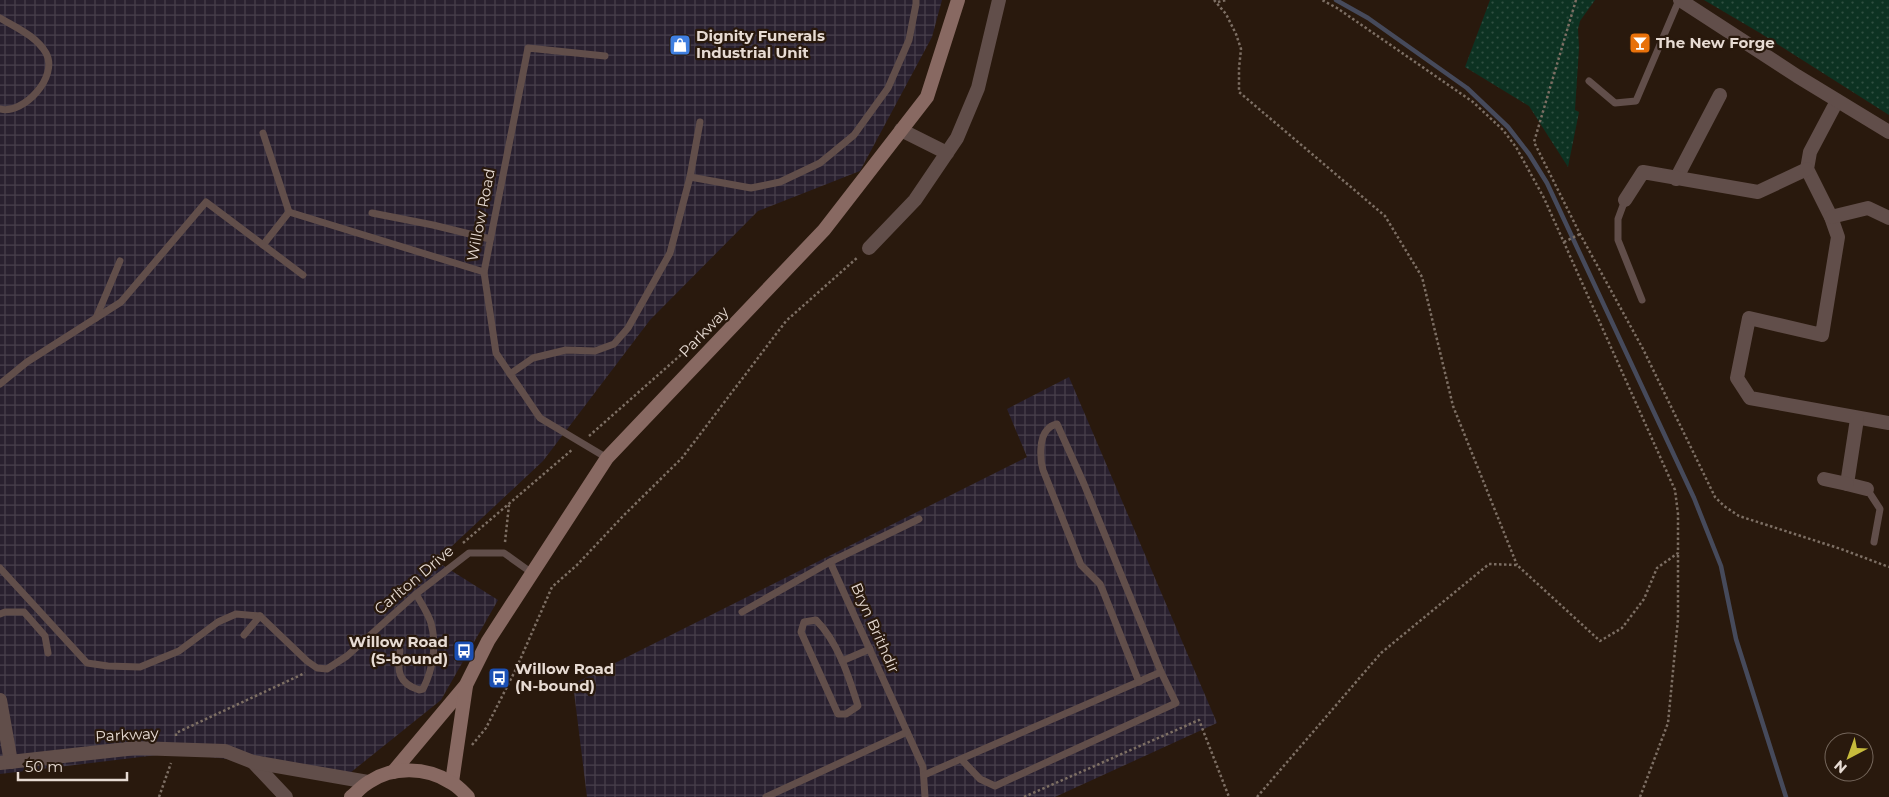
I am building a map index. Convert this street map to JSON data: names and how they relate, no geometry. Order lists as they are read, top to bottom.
{
  "streets": {
    "main road": ["Parkway"],
    "lane": ["Willow Road", "Carlton Drive", "Bryn Brithdir"]
  },
  "crossings": [
    ["Willow Road", "Parkway"]
  ],
  "places": {
    "bar": ["The New Forge"],
    "shop": ["Dignity Funerals Industrial Unit"],
    "bus stop": ["Willow Road (S-bound)", "Willow Road (N-bound)"]
  },
  "scale_bar": "50 m",
  "north": "bottom left"
}
